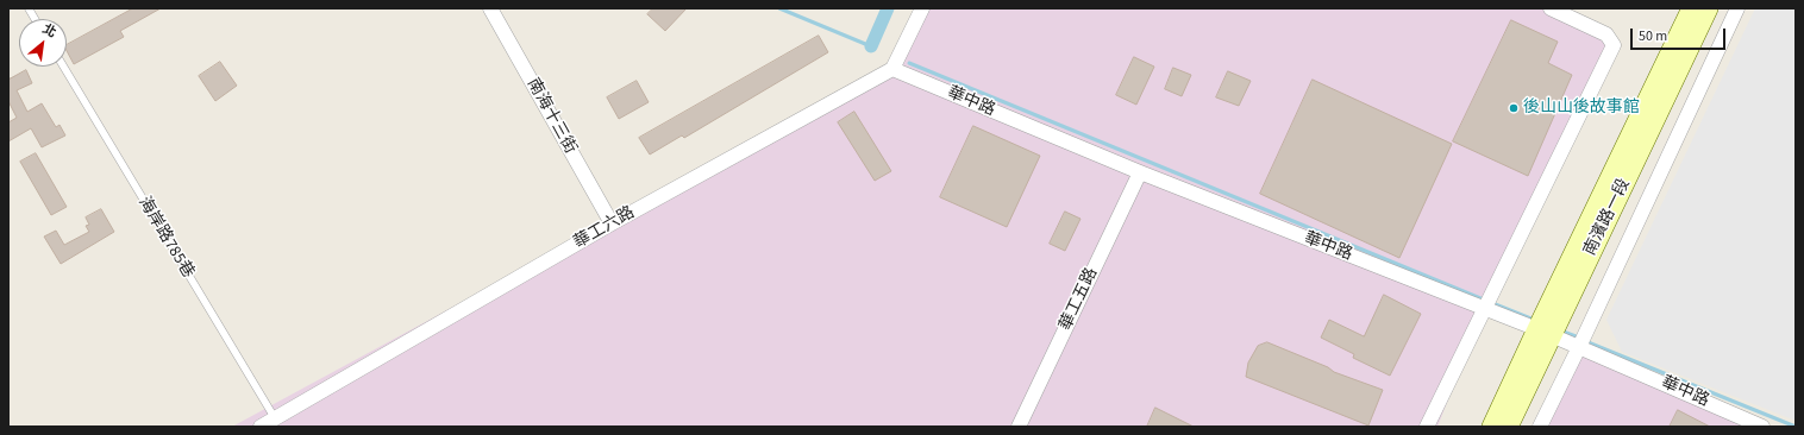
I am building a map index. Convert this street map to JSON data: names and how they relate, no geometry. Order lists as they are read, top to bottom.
{
  "streets": {
    "main road": ["南濱路一段"],
    "street": [
      "華中路",
      "南海十三街",
      "華工六路",
      "華工五路"
    ],
    "lane": ["海岸路785巷"]
  },
  "crossings": [
    ["華中路", "南濱路一段"],
    ["華中路", "華工六路"],
    ["華中路", "華工五路"],
    ["南海十三街", "華工六路"],
    ["華工六路", "海岸路785巷"]
  ],
  "places": ["後山山後故事館"],
  "scale_bar": "50 m",
  "north": "top right"
}
